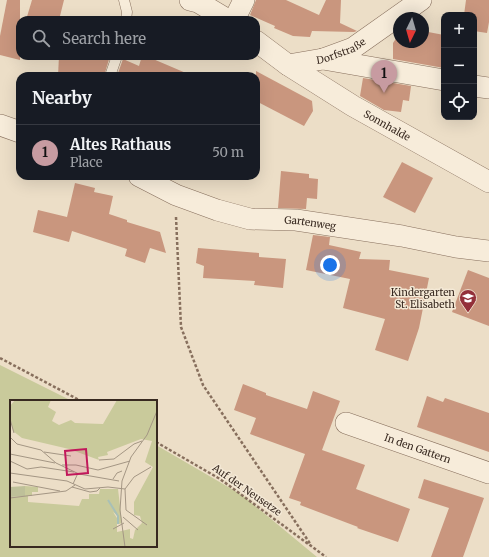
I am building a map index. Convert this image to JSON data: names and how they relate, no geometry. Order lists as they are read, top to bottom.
{
  "streets": {
    "street": [
      "Dorfstraße",
      "Sonnhalde",
      "Gartenweg",
      "In den Gattern"
    ],
    "path": ["Auf der Neusetze"]
  },
  "crossings": [
    ["Dorfstraße", "Sonnhalde"]
  ],
  "places": {
    "school or university": ["Kindergarten St. Elisabeth"]
  },
  "north": "bottom",
  "page": {
    "map_buttons": ["+", "−"],
    "search": "Search here",
    "pins": "1",
    "heading": "Nearby",
    "list": [
      {
        "mark": "1",
        "name": "Altes Rathaus",
        "note": "Place",
        "value": "50 m"
      }
    ]
  }
}
